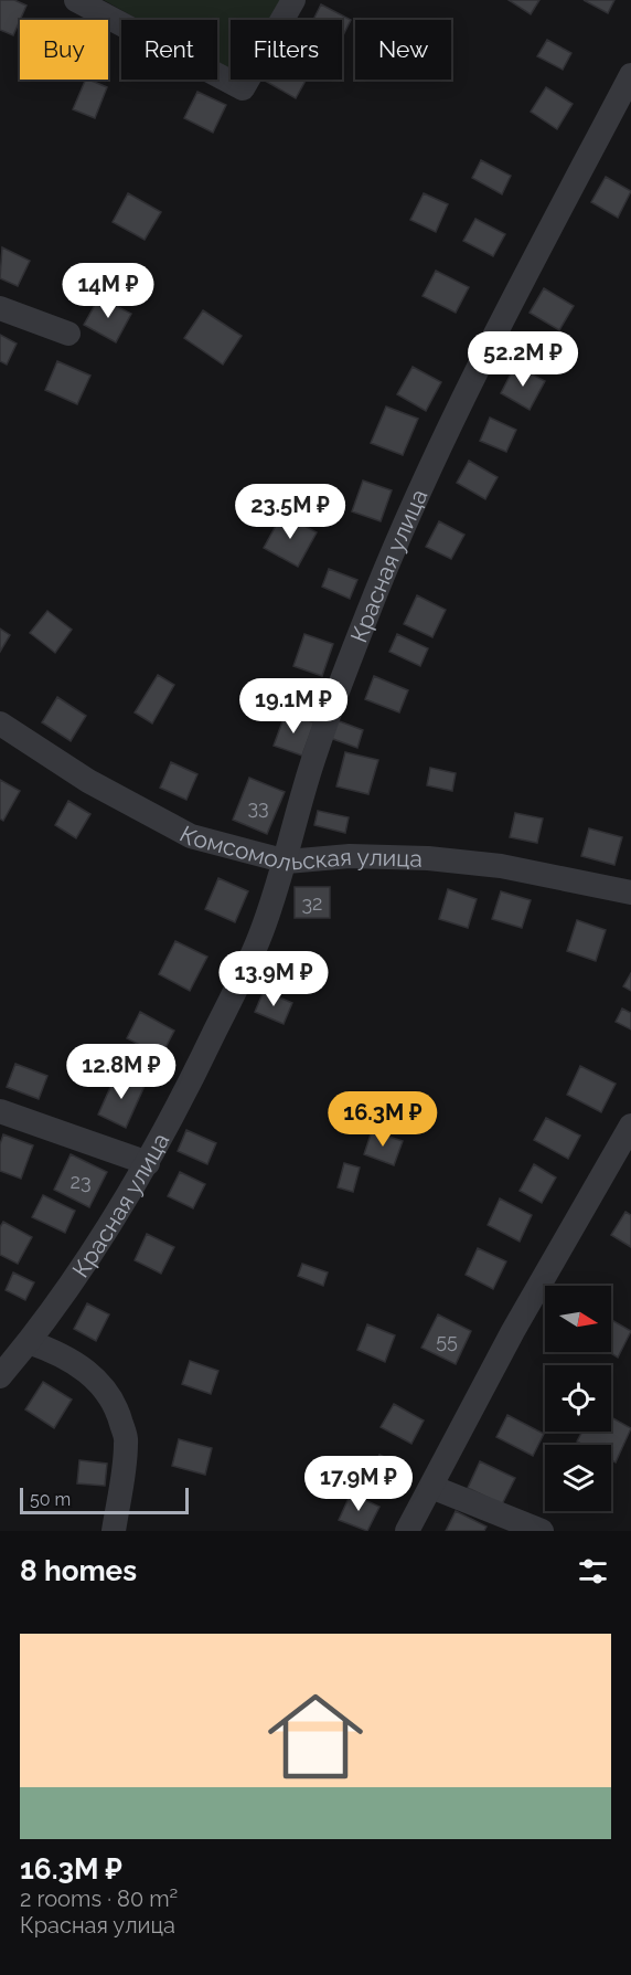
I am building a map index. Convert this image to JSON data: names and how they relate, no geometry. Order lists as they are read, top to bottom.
{
  "streets": {
    "street": ["Красная улица", "Комсомольская улица"]
  },
  "crossings": [
    ["Красная улица", "Комсомольская улица"]
  ],
  "house_numbers": [
    "33",
    "32",
    "23",
    "55"
  ],
  "scale_bar": "50 m",
  "north": "right",
  "page": {
    "chip": [
      "Buy",
      "Rent",
      "Filters",
      "New"
    ],
    "price": [
      "14M ₽",
      "52.2M ₽",
      "23.5M ₽",
      "19.1M ₽",
      "13.9M ₽",
      "12.8M ₽",
      "16.3M ₽",
      "17.9M ₽"
    ],
    "scale": "50 m",
    "heading": "8 homes",
    "list": [
      {
        "name": "16.3M ₽",
        "note": "2 rooms · 80 m² · Красная улица"
      }
    ]
  }
}
